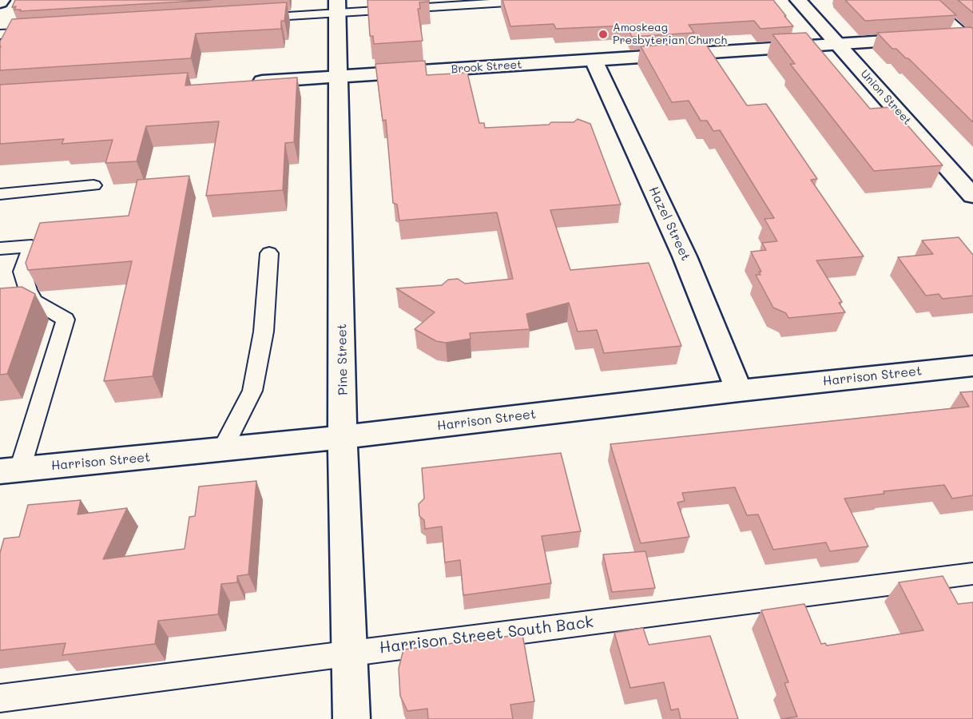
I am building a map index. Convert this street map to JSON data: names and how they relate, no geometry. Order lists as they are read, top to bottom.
{
  "streets": {
    "street": [
      "Brook Street",
      "Union Street",
      "Hazel Street",
      "Pine Street",
      "Harrison Street"
    ],
    "lane": ["Harrison Street South Back"]
  },
  "crossings": [
    ["Brook Street", "Union Street"],
    ["Brook Street", "Hazel Street"],
    ["Brook Street", "Pine Street"],
    ["Hazel Street", "Harrison Street"],
    ["Pine Street", "Harrison Street"],
    ["Pine Street", "Harrison Street South Back"]
  ],
  "places": ["Amoskeag Presbyterian Church"]
}
